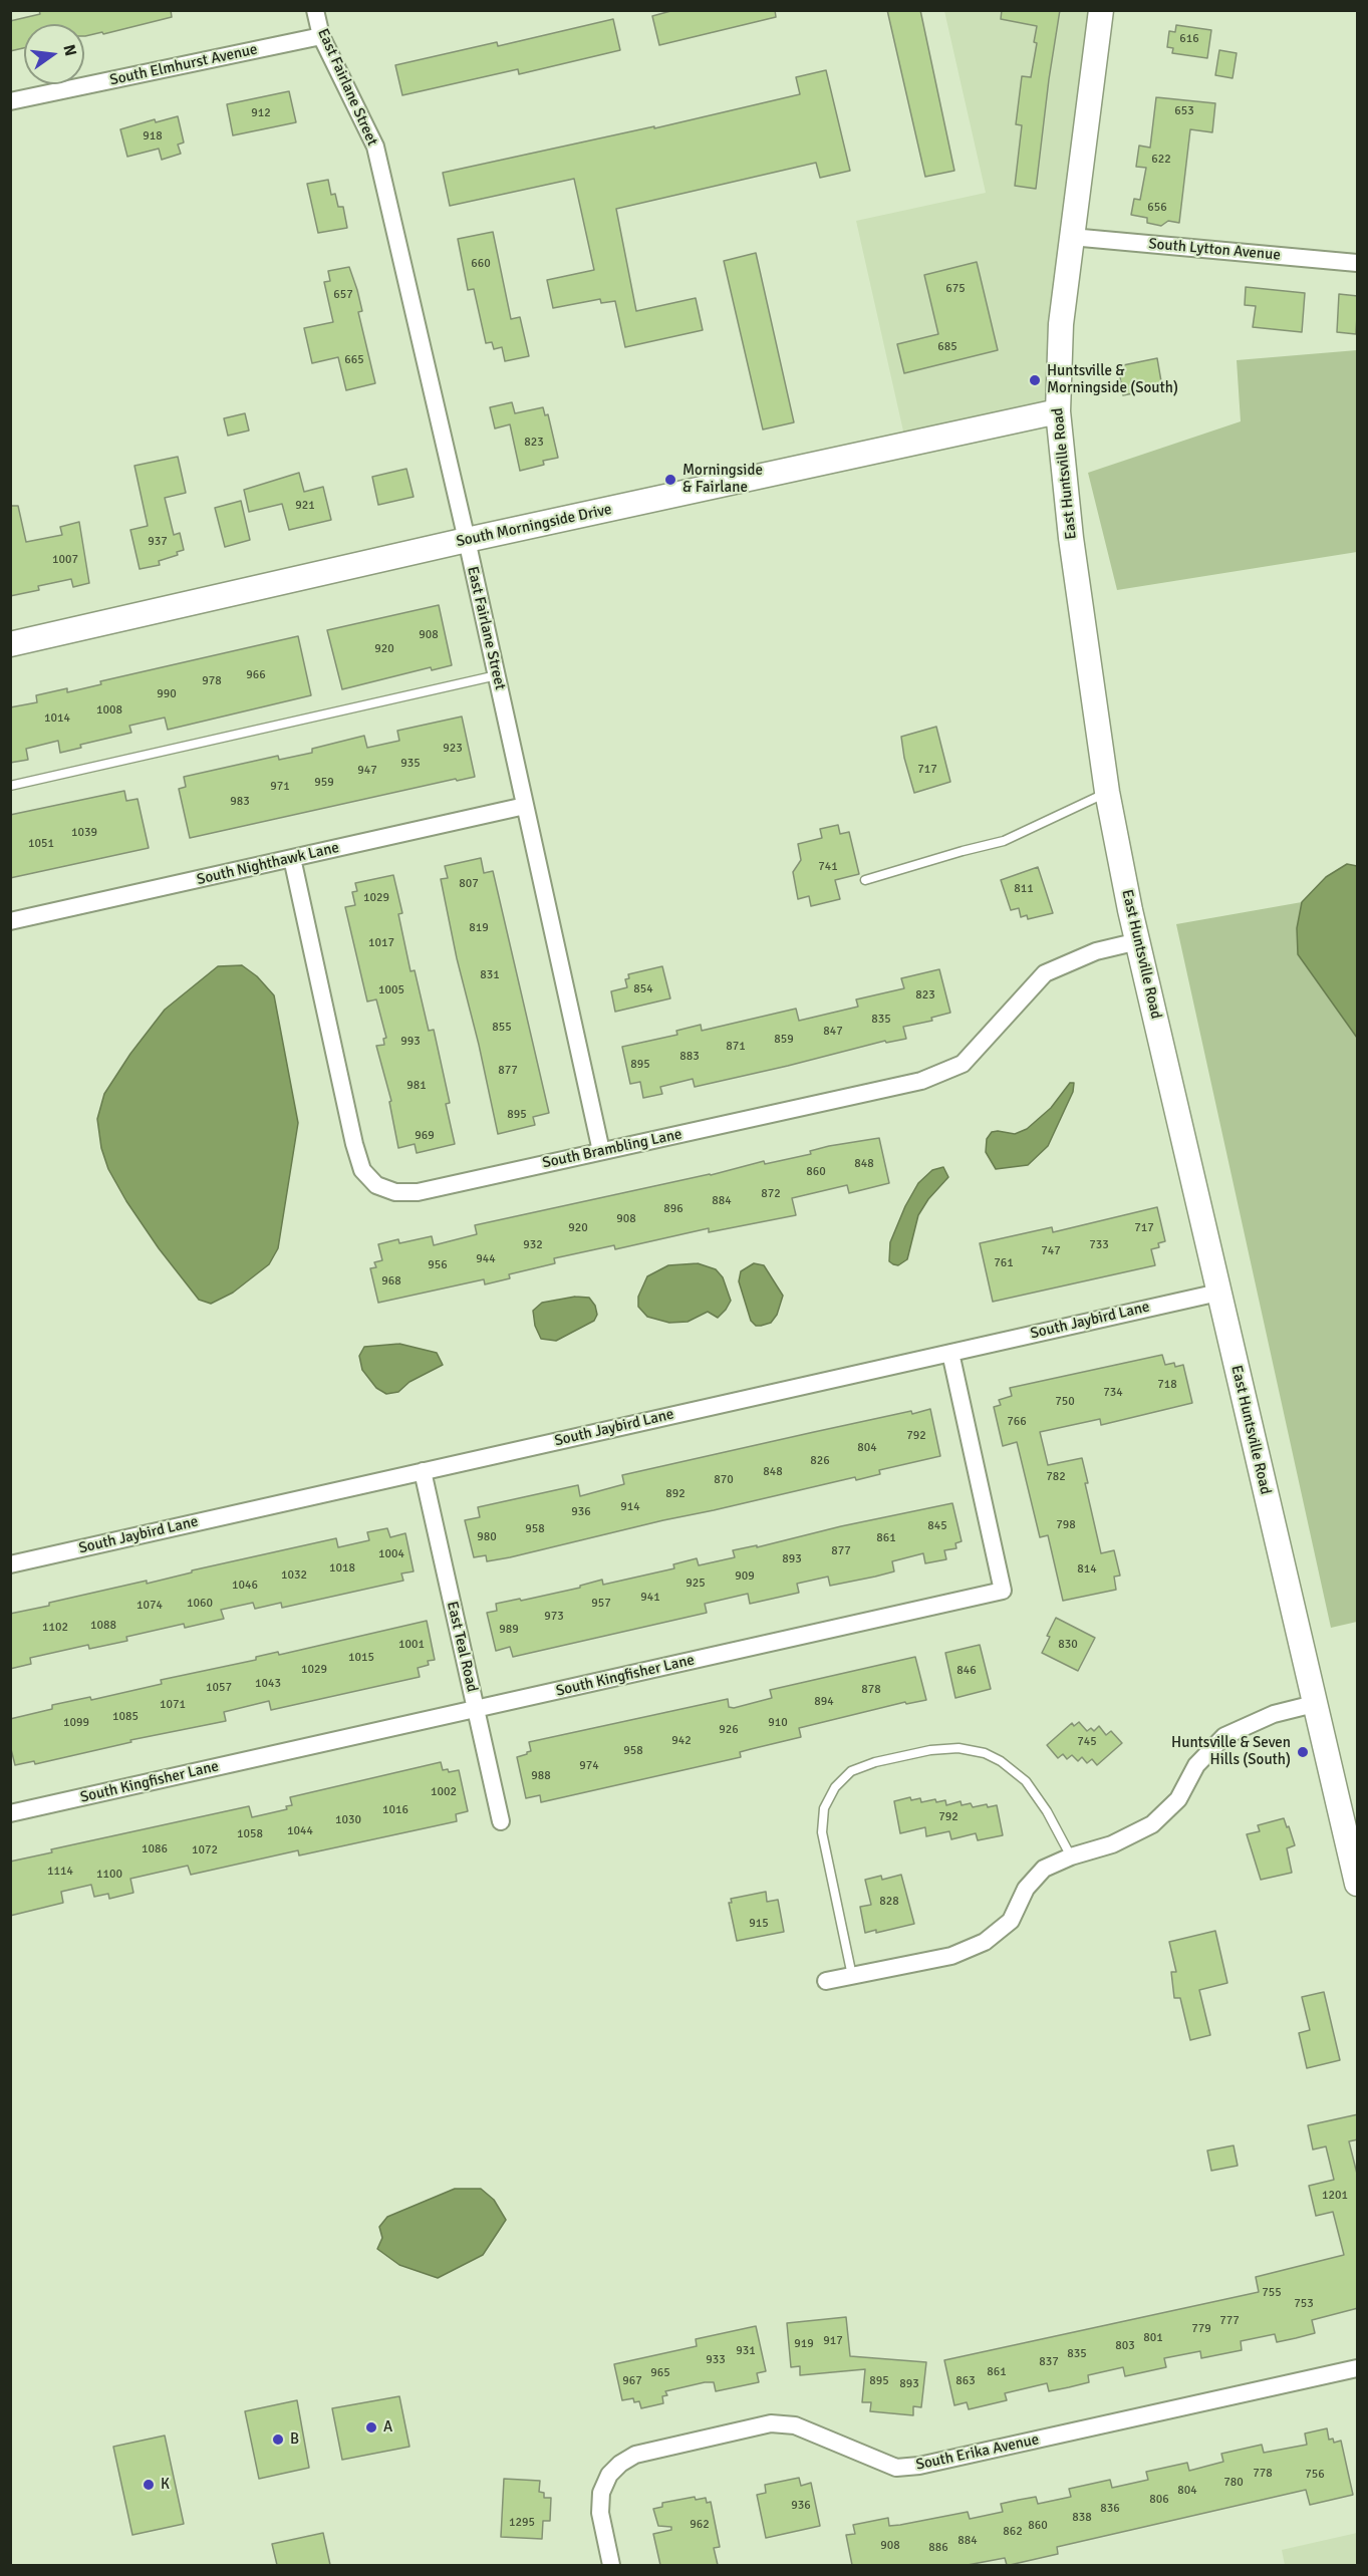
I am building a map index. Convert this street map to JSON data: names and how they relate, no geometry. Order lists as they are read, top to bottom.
{
  "streets": {
    "main road": ["East Huntsville Road", "South Morningside Drive"],
    "street": [
      "South Elmhurst Avenue",
      "East Fairlane Street",
      "South Lytton Avenue",
      "South Nighthawk Lane",
      "South Brambling Lane",
      "South Jaybird Lane",
      "East Teal Road",
      "South Kingfisher Lane",
      "South Erika Avenue"
    ]
  },
  "crossings": [
    ["South Elmhurst Avenue", "East Fairlane Street"],
    ["East Fairlane Street", "South Morningside Drive"],
    ["East Fairlane Street", "South Nighthawk Lane"],
    ["East Fairlane Street", "South Brambling Lane"],
    ["South Lytton Avenue", "East Huntsville Road"],
    ["East Huntsville Road", "South Morningside Drive"],
    ["East Huntsville Road", "South Brambling Lane"],
    ["East Huntsville Road", "South Jaybird Lane"],
    ["South Nighthawk Lane", "South Brambling Lane"],
    ["South Jaybird Lane", "East Teal Road"],
    ["South Jaybird Lane", "South Kingfisher Lane"],
    ["East Teal Road", "South Kingfisher Lane"]
  ],
  "places": [
    "Huntsville & Morningside (South)",
    "Morningside & Fairlane",
    "Huntsville & Seven Hills (South)",
    "A",
    "B",
    "K"
  ],
  "house_numbers": [
    "616",
    "653",
    "912",
    "918",
    "622",
    "656",
    "660",
    "675",
    "657",
    "685",
    "665",
    "823",
    "921",
    "937",
    "1007",
    "908",
    "920",
    "966",
    "978",
    "990",
    "1008",
    "1014",
    "923",
    "935",
    "717",
    "947",
    "959",
    "971",
    "983",
    "1039",
    "1051",
    "741",
    "807",
    "811",
    "1029",
    "819",
    "1017",
    "831",
    "854",
    "1005",
    "823",
    "835",
    "855",
    "847",
    "859",
    "993",
    "871",
    "883",
    "895",
    "877",
    "981",
    "895",
    "969",
    "848",
    "860",
    "872",
    "884",
    "896",
    "908",
    "920",
    "717",
    "932",
    "733",
    "747",
    "944",
    "761",
    "956",
    "968",
    "718",
    "734",
    "750",
    "766",
    "792",
    "804",
    "826",
    "848",
    "782",
    "870",
    "892",
    "914",
    "936",
    "798",
    "845",
    "958",
    "980",
    "861",
    "877",
    "1004",
    "893",
    "1018",
    "814",
    "1032",
    "909",
    "925",
    "1046",
    "941",
    "1060",
    "957",
    "1074",
    "973",
    "1088",
    "1102",
    "989",
    "1001",
    "830",
    "1015",
    "1029",
    "846",
    "1043",
    "1057",
    "878",
    "894",
    "1071",
    "1085",
    "1099",
    "910",
    "926",
    "942",
    "745",
    "958",
    "974",
    "988",
    "1002",
    "1016",
    "792",
    "1030",
    "1044",
    "1058",
    "1086",
    "1072",
    "1114",
    "1100",
    "828",
    "915",
    "1201",
    "755",
    "753",
    "777",
    "779",
    "801",
    "917",
    "919",
    "803",
    "931",
    "835",
    "933",
    "837",
    "861",
    "965",
    "967",
    "895",
    "863",
    "893",
    "778",
    "756",
    "780",
    "804",
    "806",
    "936",
    "836",
    "838",
    "1295",
    "962",
    "860",
    "862",
    "884",
    "908",
    "886"
  ],
  "north": "right"
}
